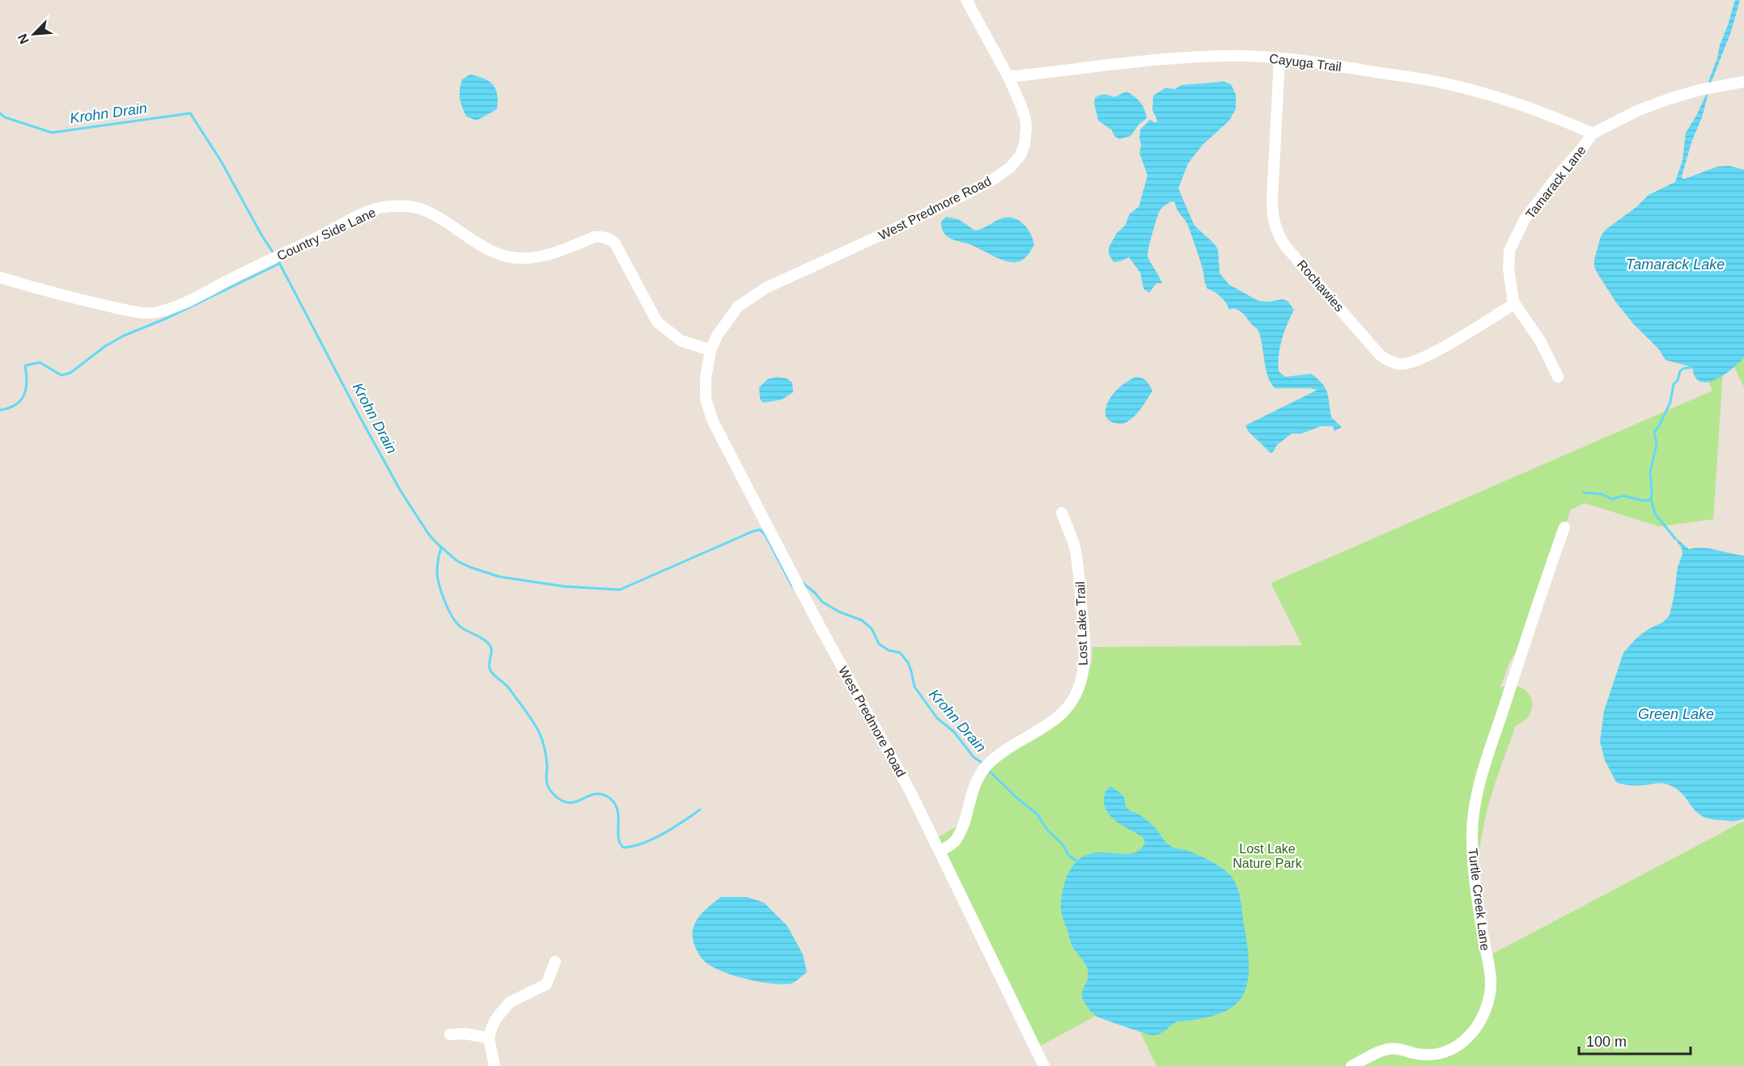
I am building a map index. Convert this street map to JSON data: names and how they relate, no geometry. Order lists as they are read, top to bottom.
{
  "streets": {
    "street": [
      "Cayuga Trail",
      "Tamarack Lane",
      "West Predmore Road",
      "Country Side Lane",
      "Rochawies",
      "Lost Lake Trail",
      "Turtle Creek Lane"
    ]
  },
  "crossings": [
    ["Cayuga Trail", "Tamarack Lane"],
    ["Cayuga Trail", "West Predmore Road"],
    ["Cayuga Trail", "Rochawies"],
    ["Tamarack Lane", "Rochawies"],
    ["West Predmore Road", "Country Side Lane"],
    ["West Predmore Road", "Lost Lake Trail"]
  ],
  "water": ["Krohn Drain", "Tamarack Lake", "Green Lake"],
  "parks": ["Lost Lake Nature Park"],
  "scale_bar": "100 m",
  "north": "bottom left"
}
